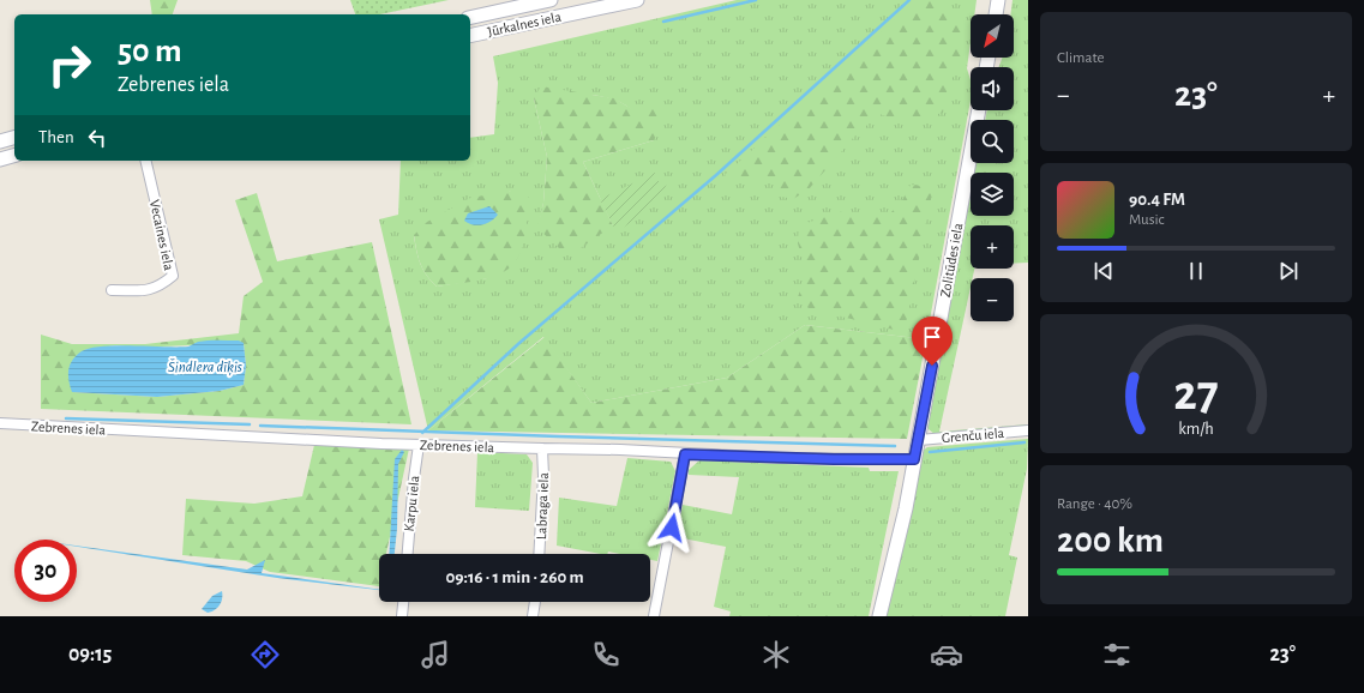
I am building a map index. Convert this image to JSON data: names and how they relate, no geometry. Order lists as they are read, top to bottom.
{
  "streets": {
    "street": [
      "Jūrkalnes iela",
      "Vecaines iela",
      "Zolitūdes iela",
      "Zebrenes iela",
      "Grenču iela",
      "Karpu iela",
      "Labraga iela"
    ]
  },
  "crossings": [
    ["Zolitūdes iela", "Zebrenes iela"],
    ["Zolitūdes iela", "Grenču iela"],
    ["Zebrenes iela", "Karpu iela"],
    ["Zebrenes iela", "Labraga iela"]
  ],
  "water": ["Šindlera dīķis"],
  "north": "bottom left",
  "page": {
    "tile": [
      "Climate",
      ["Range · 40%", "200 km"]
    ],
    "map_buttons": ["+", "−"],
    "turn": ["50 m", "Zebrenes iela"],
    "heat": ["−", "23°", "+"],
    "then": "Then",
    "song": ["90.4 FM", "Music"],
    "limit": "30",
    "trip": "09:16 · 1 min · 260 m",
    "tabs": ["09:15", "23°"],
    "gauge": ["27", "km/h"]
  }
}
